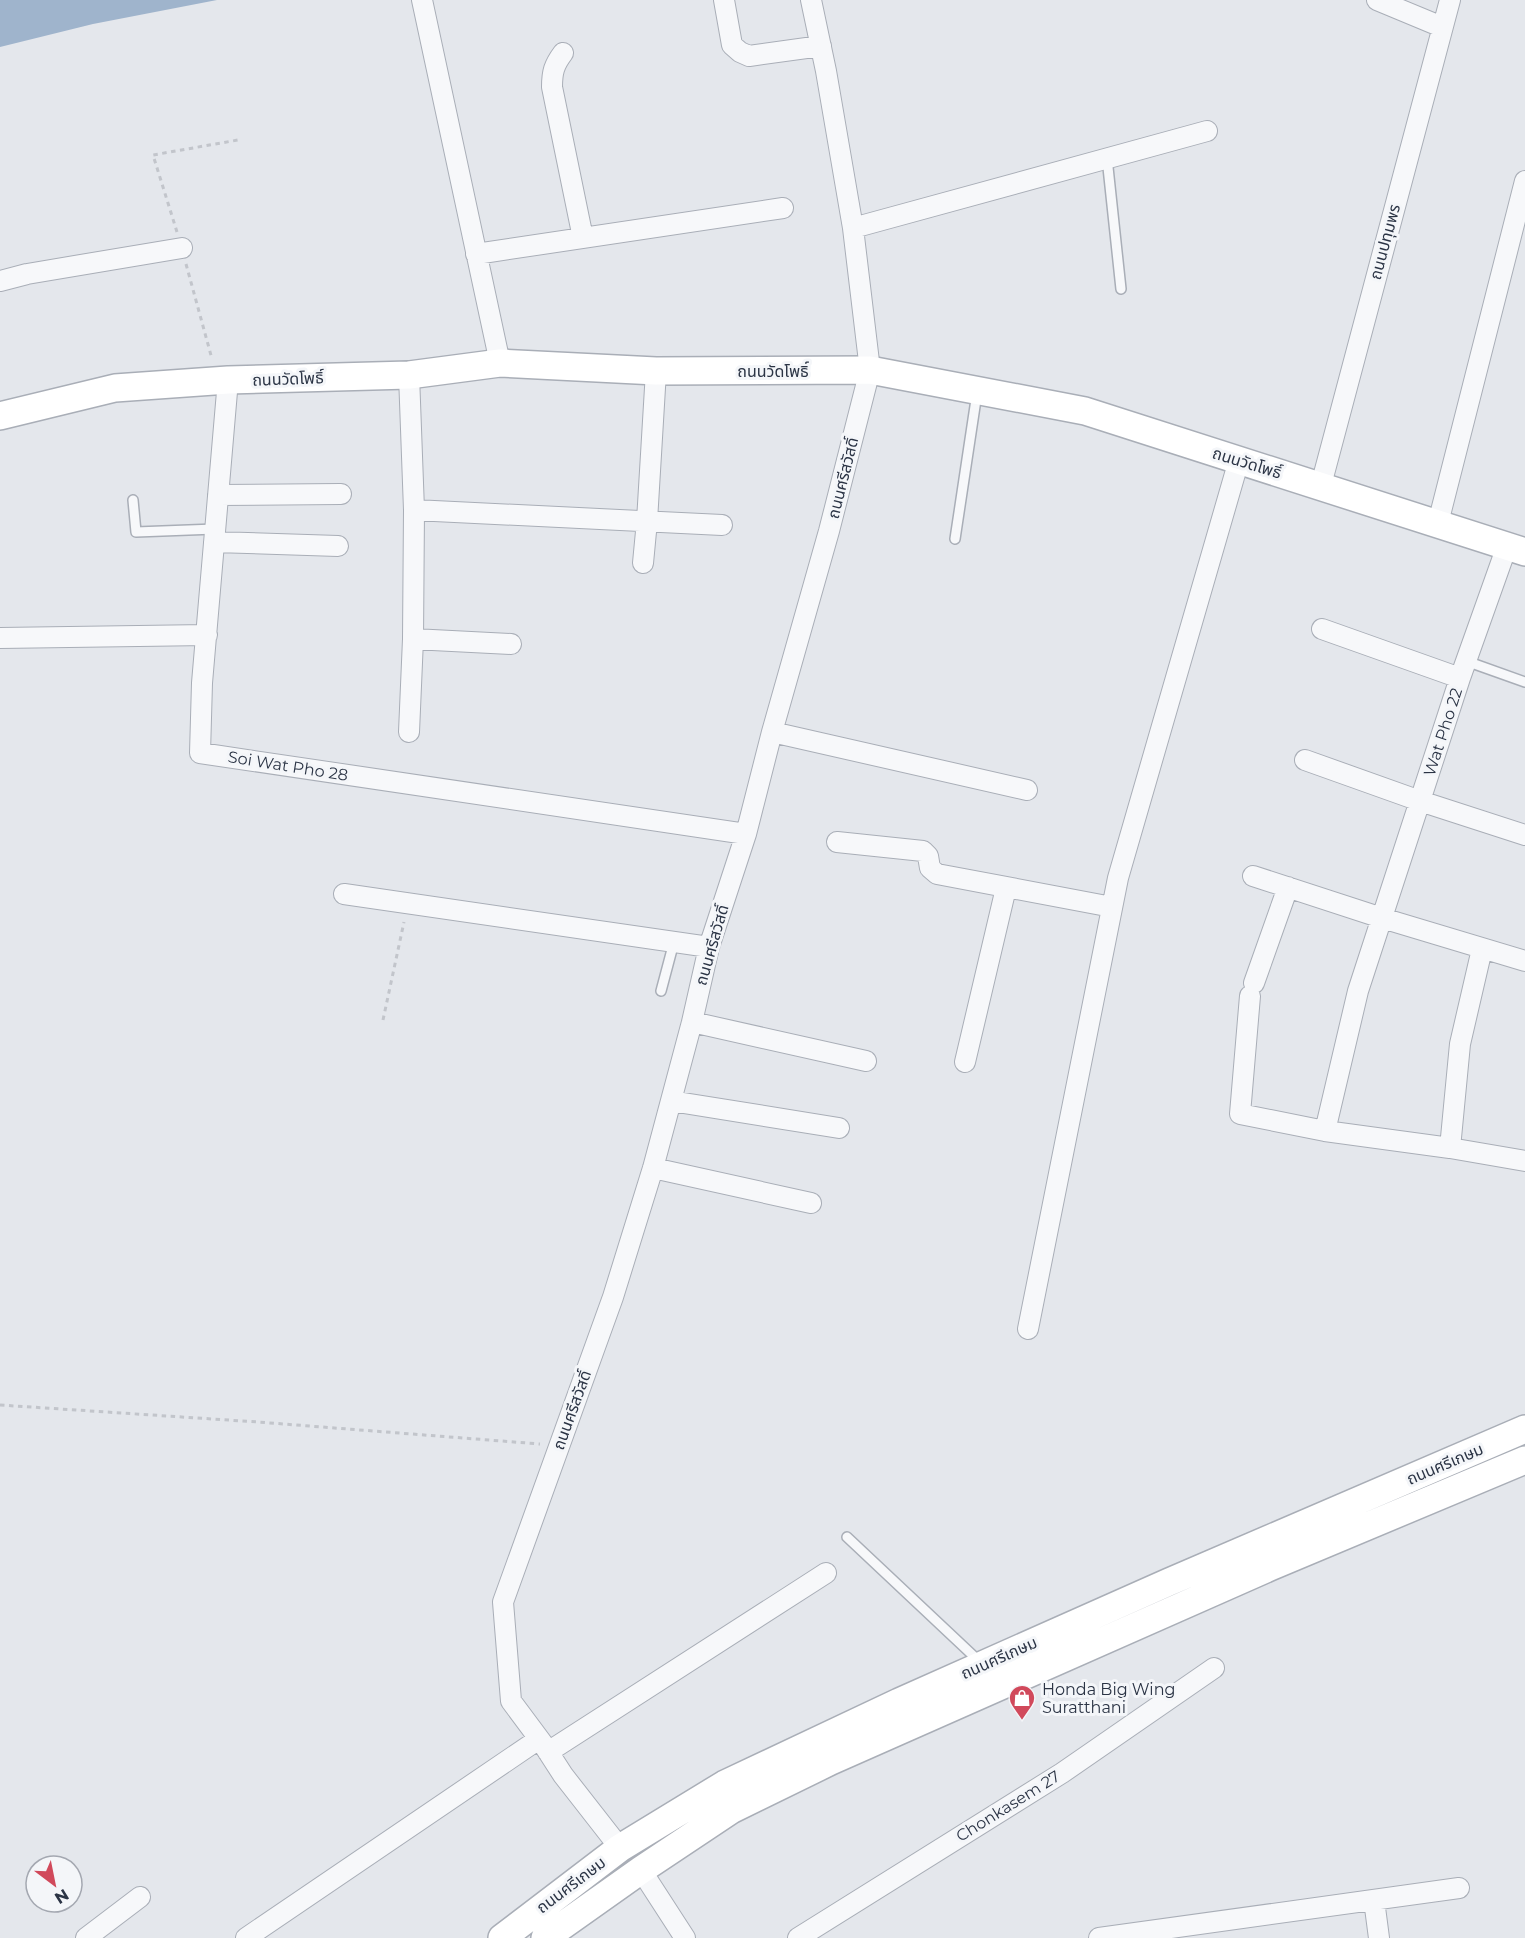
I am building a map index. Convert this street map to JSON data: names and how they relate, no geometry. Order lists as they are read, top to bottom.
{
  "streets": {
    "main road": ["ถนนวัดโพธิ์", "ถนนศรีเกษม"],
    "street": [
      "ถนนปทุมพร",
      "ถนนศรีสวัสดิ์",
      "Wat Pho 22",
      "Soi Wat Pho 28",
      "Chonkasem 27"
    ]
  },
  "crossings": [
    ["ถนนปทุมพร", "ถนนวัดโพธิ์"],
    ["ถนนวัดโพธิ์", "ถนนศรีสวัสดิ์"],
    ["ถนนวัดโพธิ์", "Wat Pho 22"],
    ["ถนนวัดโพธิ์", "Soi Wat Pho 28"],
    ["ถนนศรีสวัสดิ์", "Soi Wat Pho 28"],
    ["ถนนศรีสวัสดิ์", "ถนนศรีเกษม"]
  ],
  "places": {
    "shop": ["Honda Big Wing Suratthani"]
  },
  "north": "bottom right"
}
